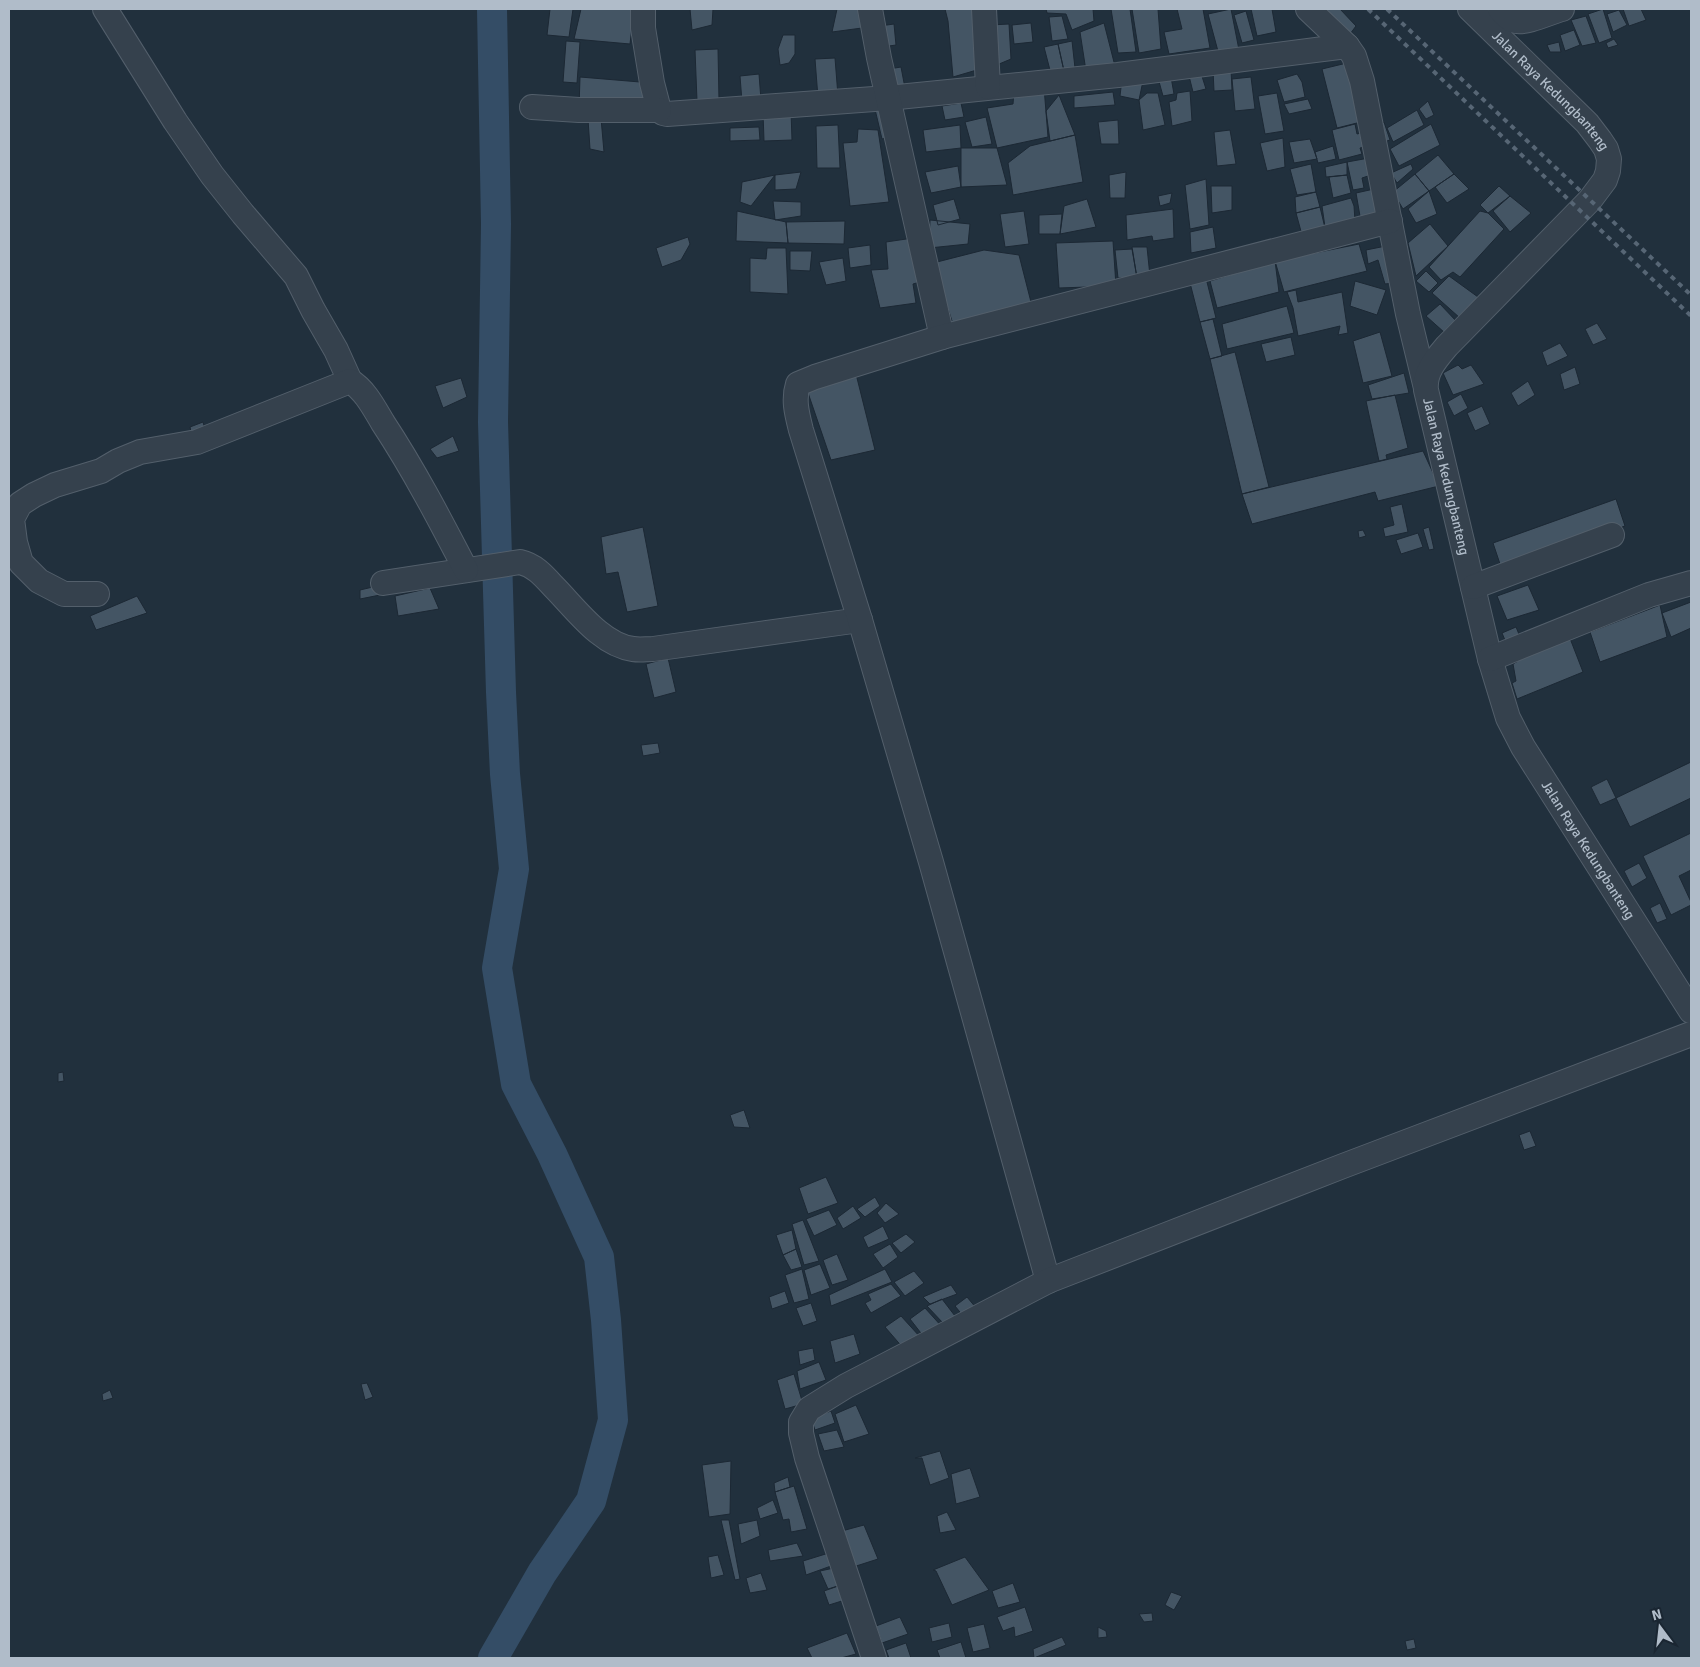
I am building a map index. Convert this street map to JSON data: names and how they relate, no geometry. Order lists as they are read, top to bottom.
{
  "streets": {
    "street": ["Jalan Raya Kedungbanteng"]
  },
  "north": "top"
}
